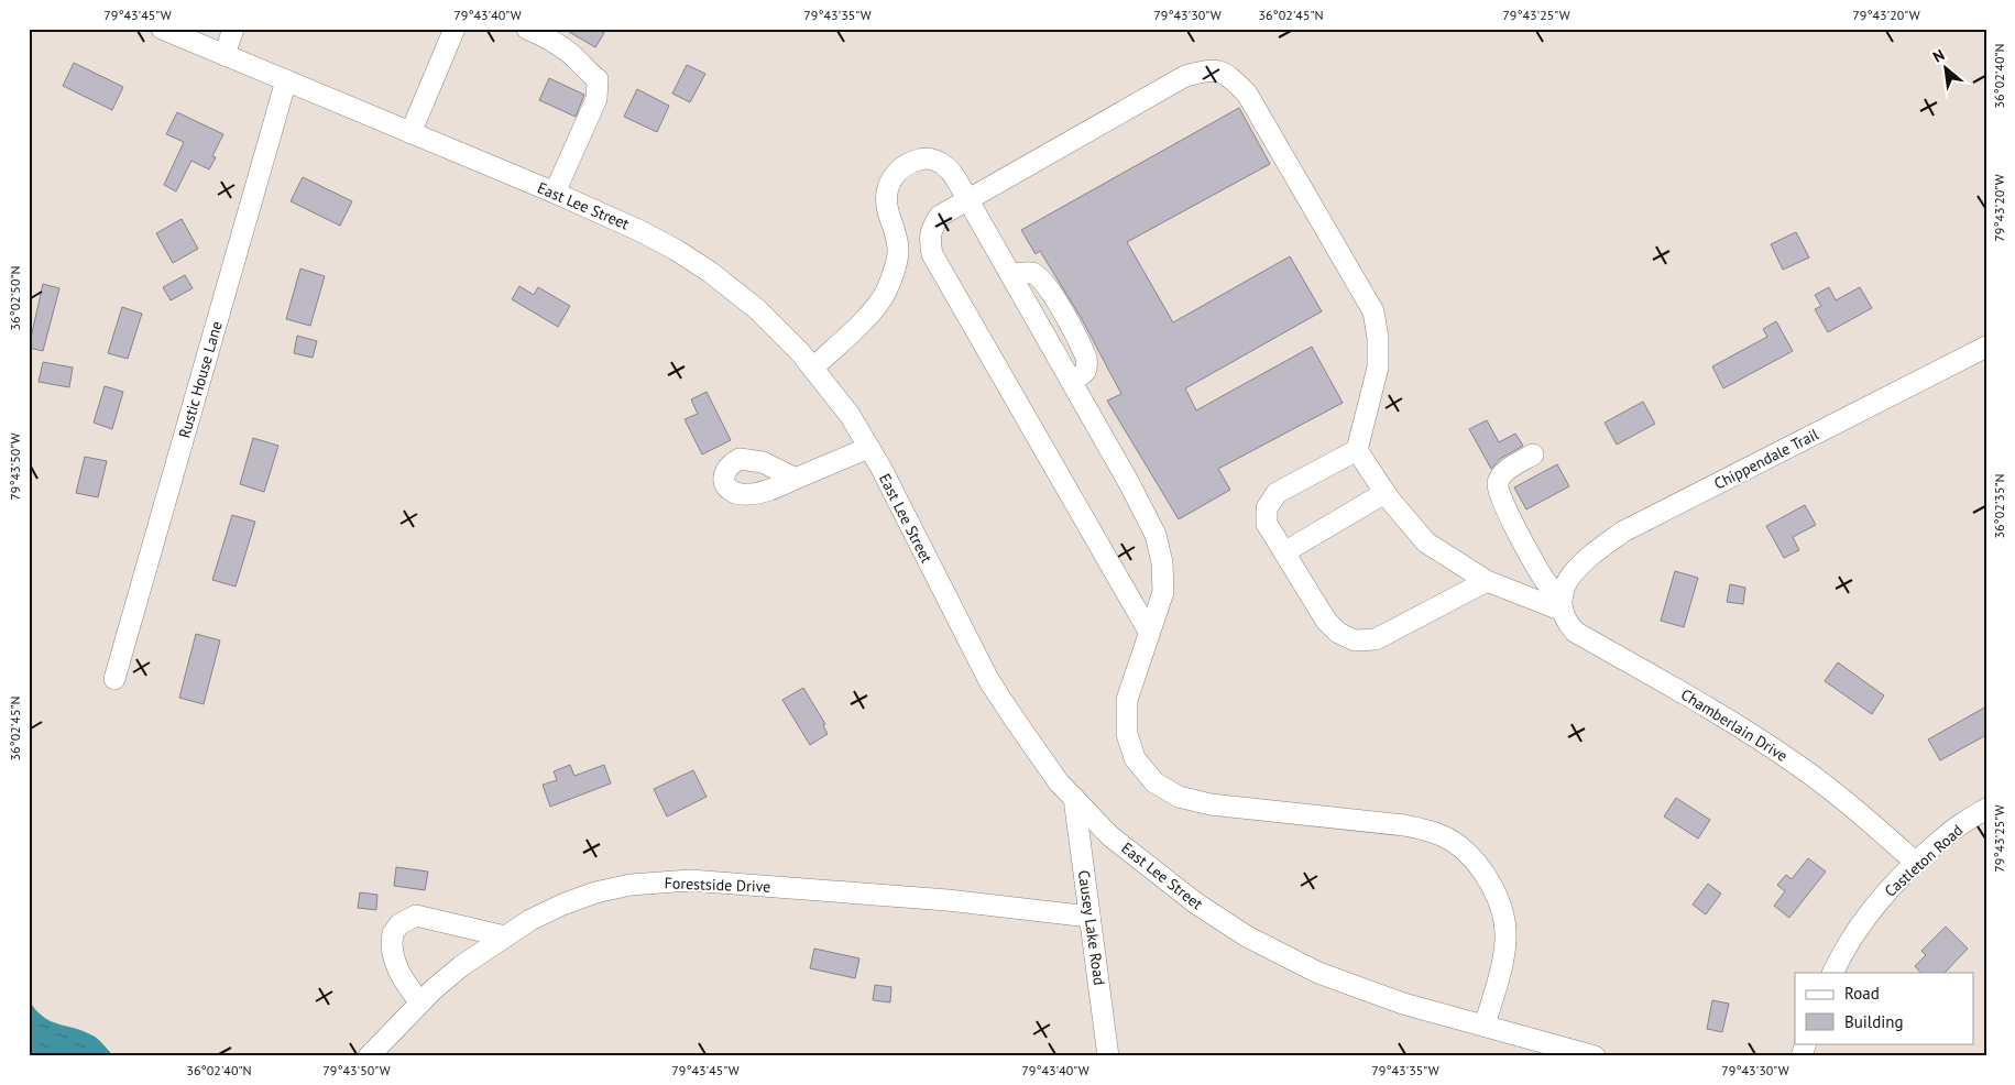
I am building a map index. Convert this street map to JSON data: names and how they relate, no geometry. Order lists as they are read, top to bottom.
{
  "streets": {
    "street": [
      "East Lee Street",
      "Rustic House Lane",
      "Chippendale Trail",
      "Chamberlain Drive",
      "Castleton Road",
      "Forestside Drive",
      "Causey Lake Road"
    ]
  },
  "crossings": [
    ["East Lee Street", "Rustic House Lane"],
    ["East Lee Street", "Causey Lake Road"],
    ["Chippendale Trail", "Chamberlain Drive"],
    ["Chamberlain Drive", "Castleton Road"],
    ["Forestside Drive", "Causey Lake Road"]
  ],
  "legend": ["Road", "Building"],
  "north": "top left",
  "coordinates": [
    "79°43'45\"W",
    "79°43'40\"W",
    "79°43'35\"W",
    "79°43'30\"W",
    "36°02'45\"N",
    "79°43'25\"W",
    "79°43'20\"W",
    "36°02'40\"N",
    "36°02'50\"N",
    "79°43'50\"W",
    "36°02'35\"N"
  ]
}
